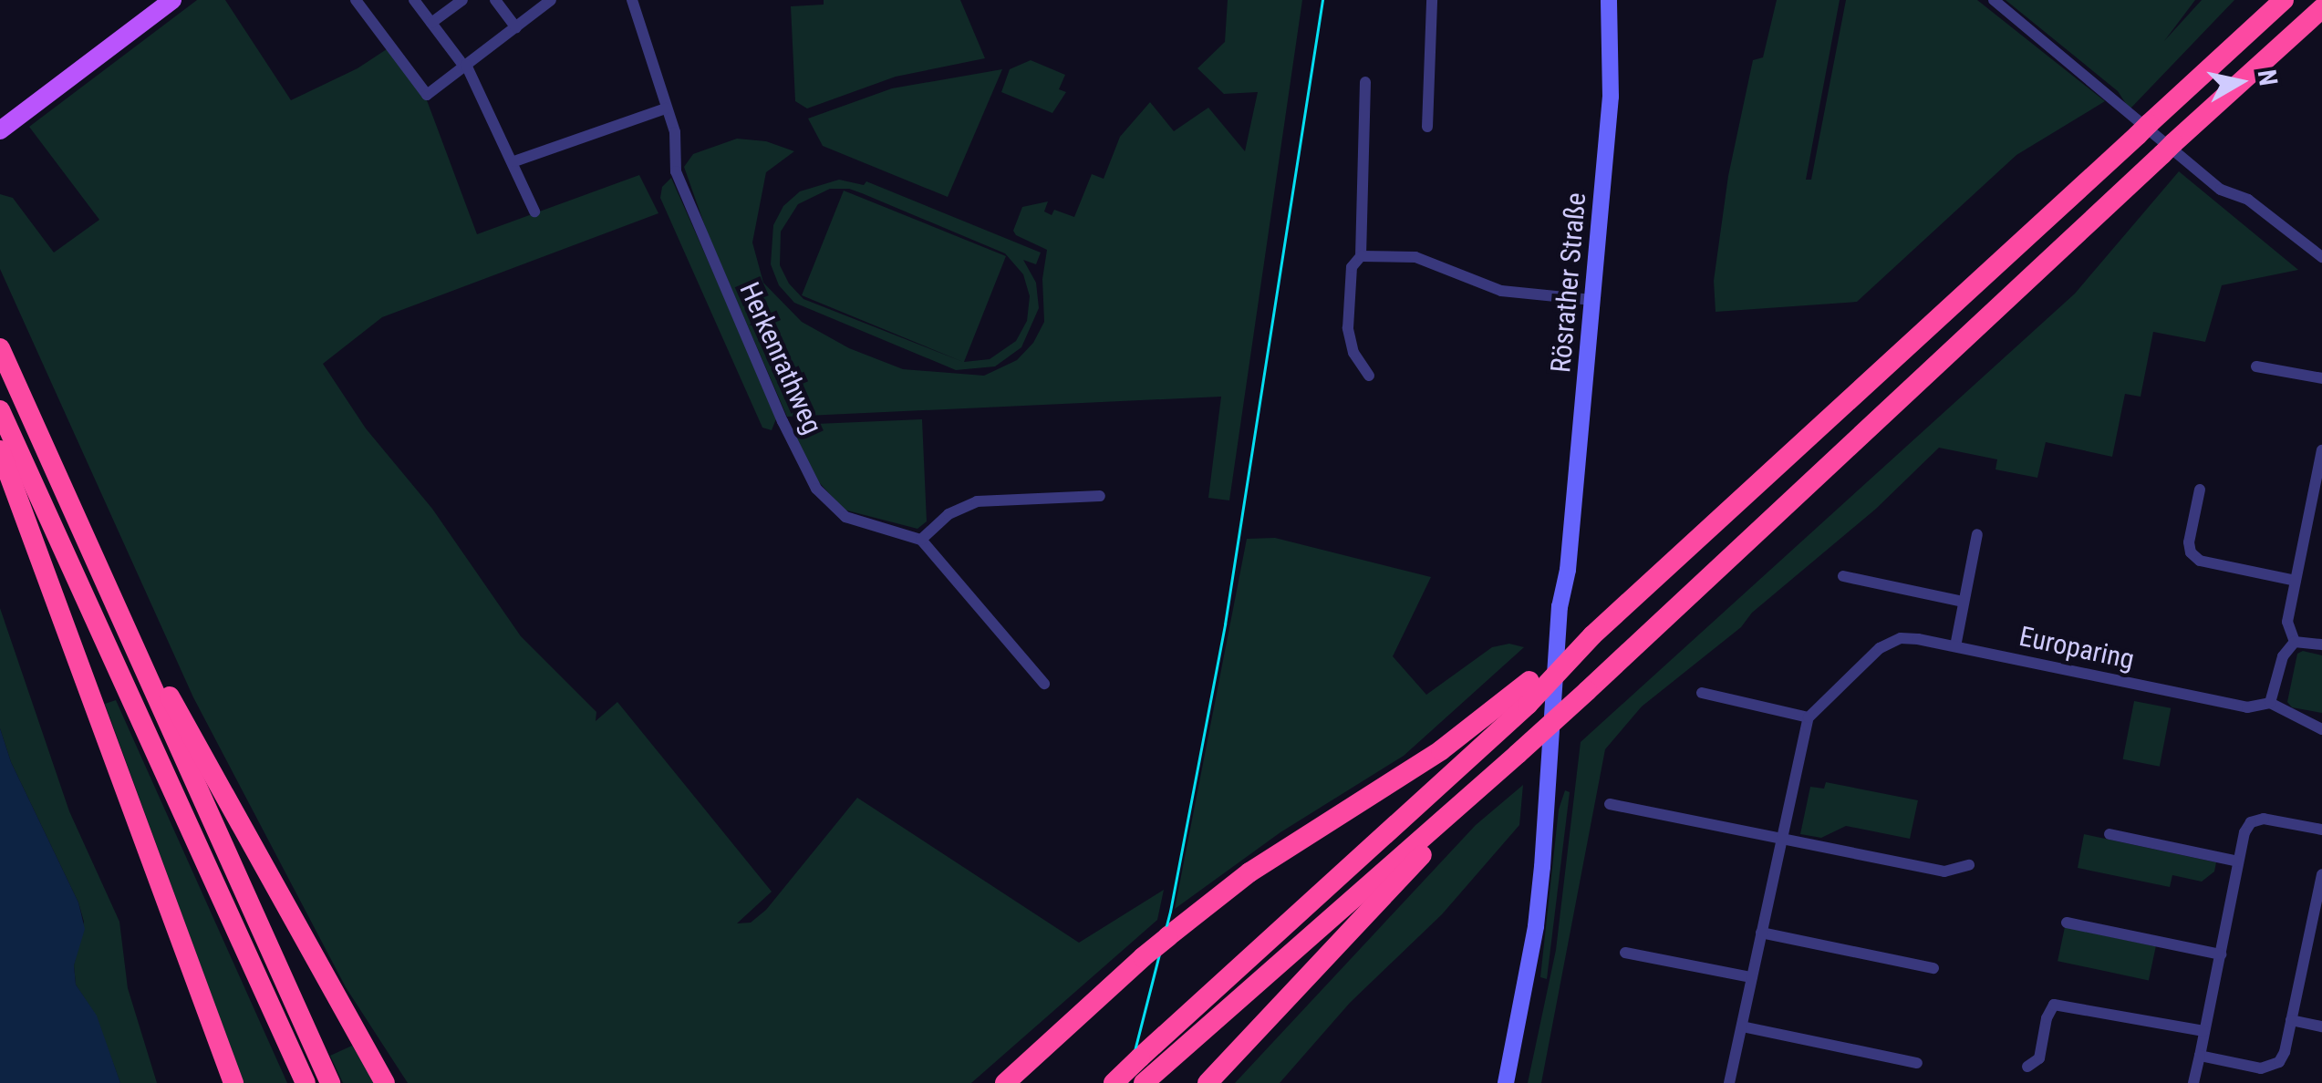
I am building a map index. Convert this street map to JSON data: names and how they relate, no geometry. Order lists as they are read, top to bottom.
{
  "streets": {
    "main road": ["Rösrather Straße"],
    "street": ["Herkenrathweg", "Europaring"]
  },
  "north": "right"
}
